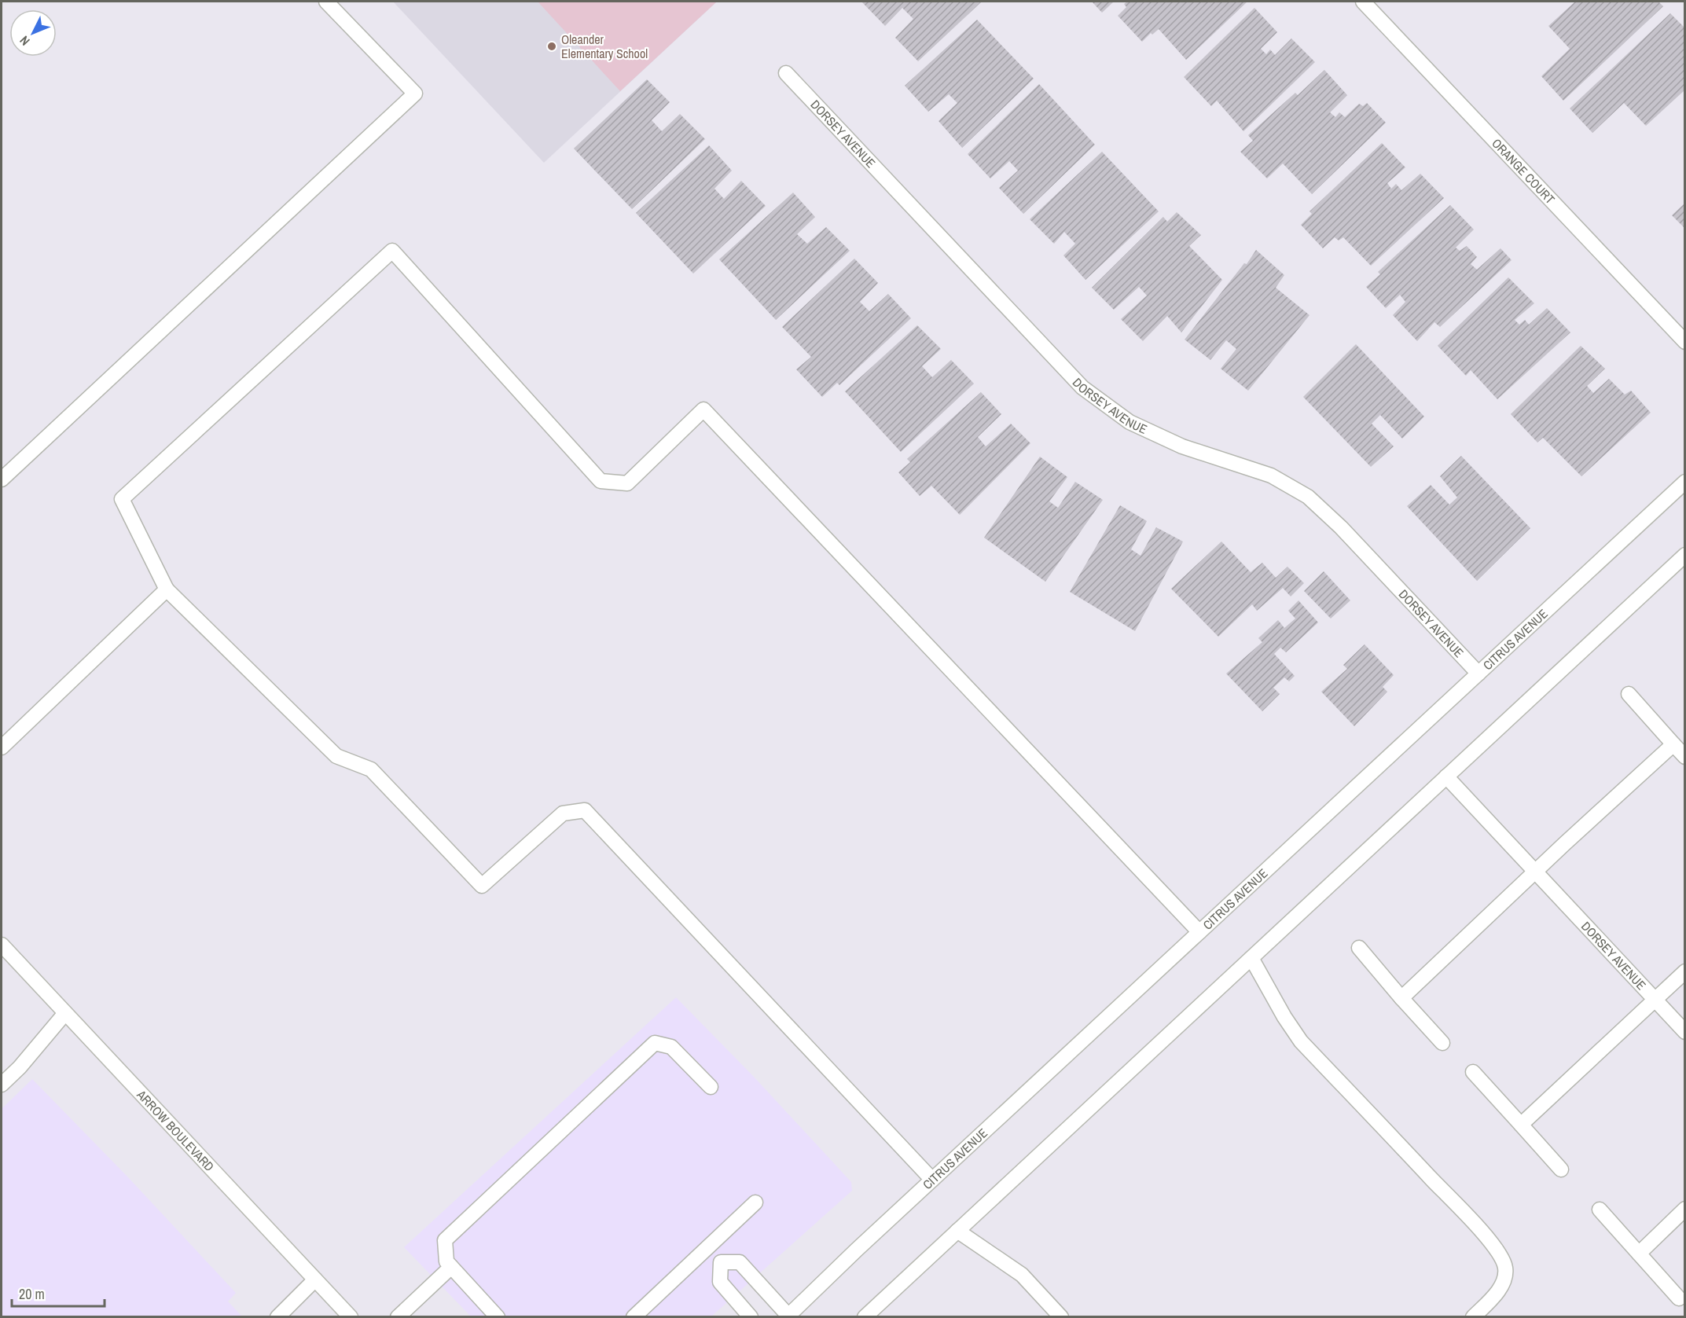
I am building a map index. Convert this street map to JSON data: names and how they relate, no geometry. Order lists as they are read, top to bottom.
{
  "streets": {
    "main road": [
      "DORSEY AVENUE",
      "ORANGE COURT",
      "CITRUS AVENUE",
      "ARROW BOULEVARD"
    ]
  },
  "crossings": [
    ["DORSEY AVENUE", "CITRUS AVENUE"]
  ],
  "places": ["Oleander Elementary School"],
  "scale_bar": "20 m",
  "north": "bottom left"
}
